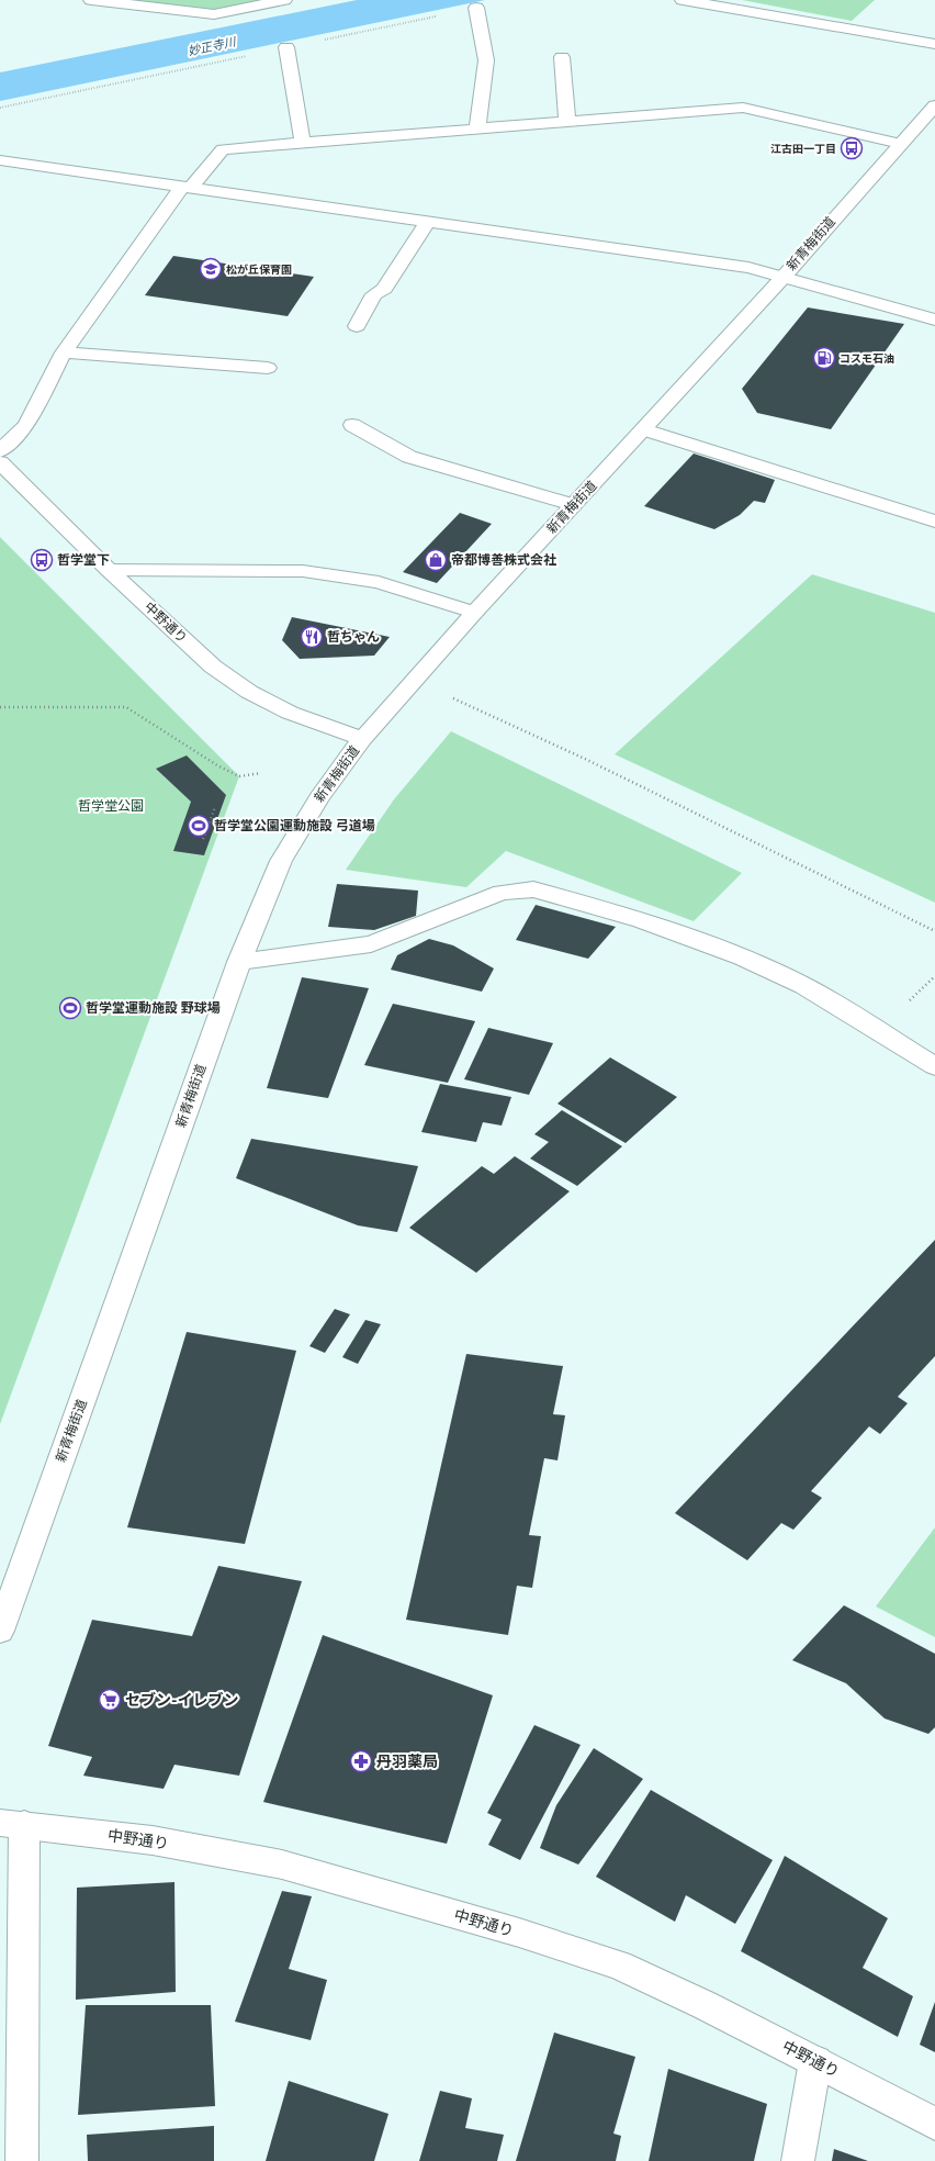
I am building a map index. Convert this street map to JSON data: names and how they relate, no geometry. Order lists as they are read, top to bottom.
{
  "streets": {
    "main road": ["新青梅街道", "中野通り"]
  },
  "crossings": [
    ["新青梅街道", "中野通り"]
  ],
  "water": ["妙正寺川"],
  "parks": ["哲学堂公園"],
  "places": {
    "bus stop": ["江古田一丁目", "哲学堂下"],
    "school or university": ["松が丘保育園"],
    "fuel station": ["コスモ石油"],
    "shop": ["帝都博善株式会社"],
    "restaurant": ["哲ちゃん"],
    "sports": ["哲学堂公園運動施設 弓道場", "哲学堂運動施設 野球場"],
    "supermarket": ["セブン-イレブン"],
    "pharmacy": ["丹羽薬局"]
  }
}
